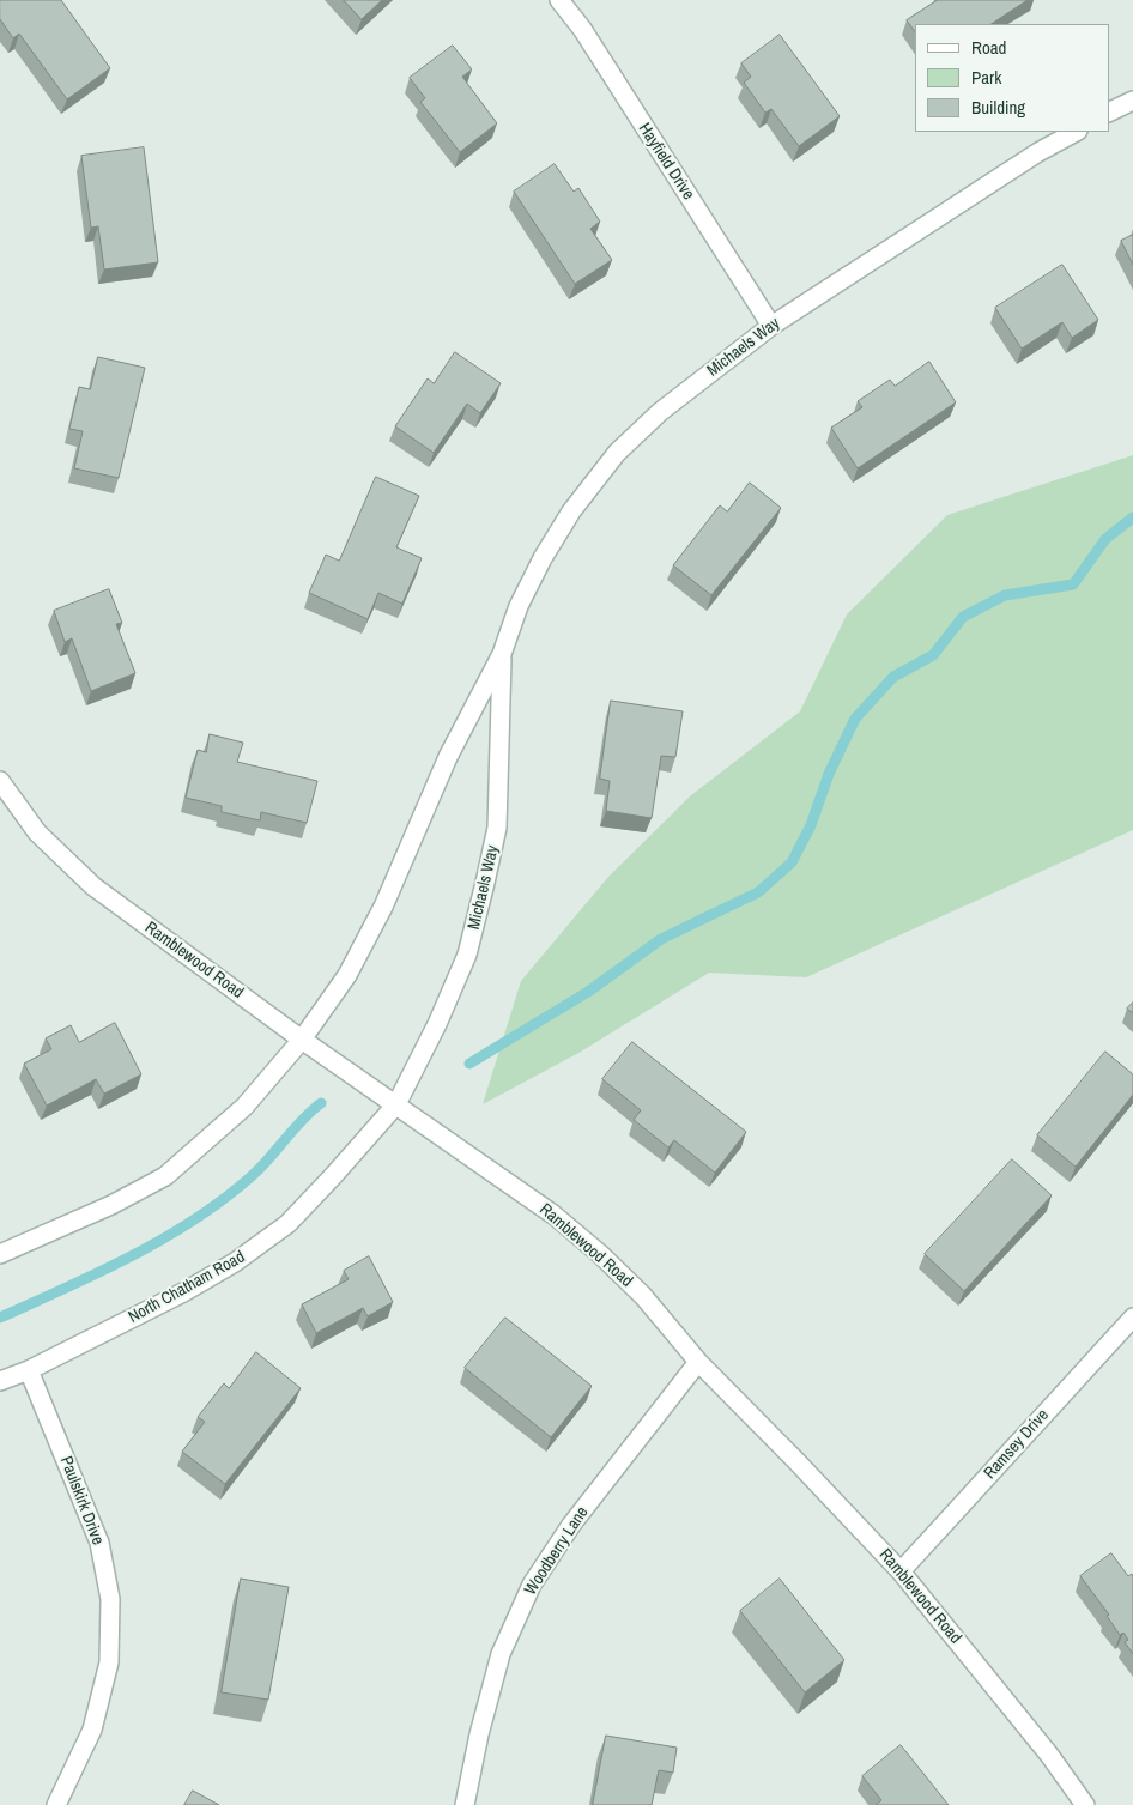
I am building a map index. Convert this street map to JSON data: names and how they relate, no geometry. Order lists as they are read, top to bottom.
{
  "streets": {
    "street": [
      "Hayfield Drive",
      "Michaels Way",
      "Ramblewood Road",
      "North Chatham Road",
      "Ramsey Drive",
      "Paulskirk Drive",
      "Woodberry Lane"
    ]
  },
  "crossings": [
    ["Hayfield Drive", "Michaels Way"],
    ["Michaels Way", "Ramblewood Road"],
    ["Michaels Way", "North Chatham Road"],
    ["Ramblewood Road", "North Chatham Road"],
    ["Ramblewood Road", "Ramsey Drive"],
    ["Ramblewood Road", "Woodberry Lane"],
    ["North Chatham Road", "Paulskirk Drive"]
  ],
  "legend": ["Road", "Park", "Building"]
}
